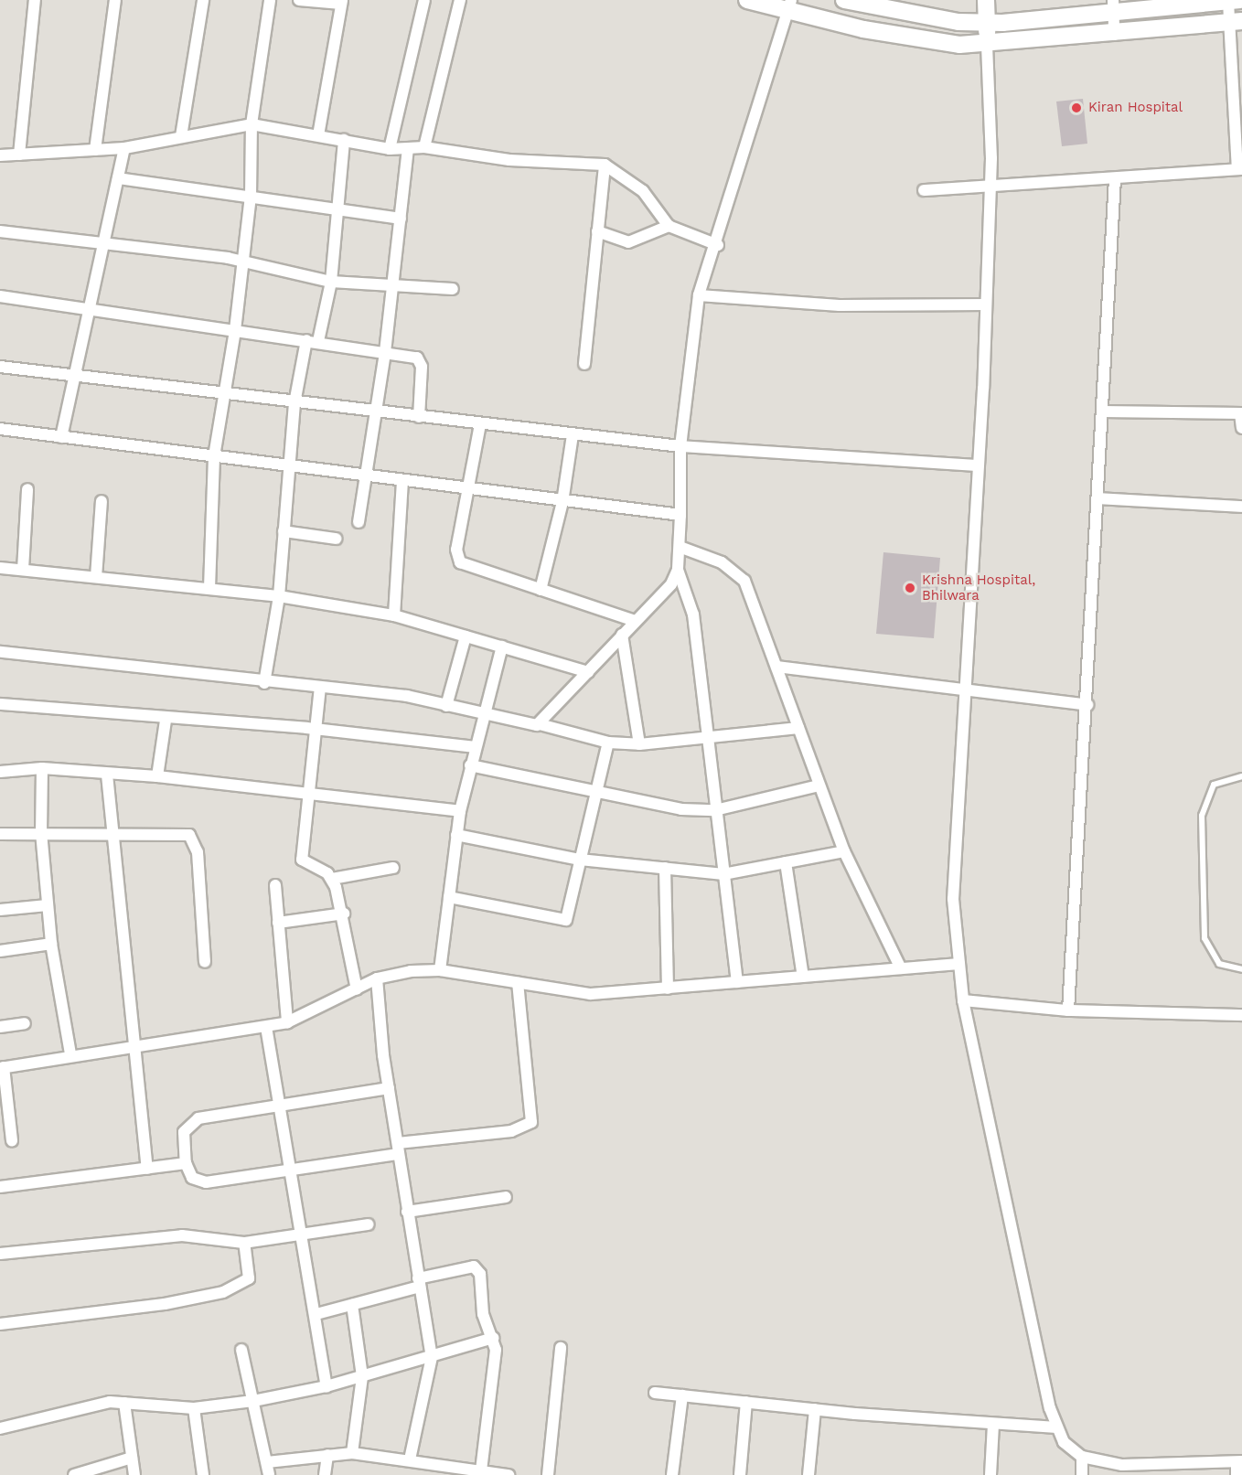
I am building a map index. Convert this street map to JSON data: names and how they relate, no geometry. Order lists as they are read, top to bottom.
{
  "places": ["Kiran Hospital", "Krishna Hospital, Bhilwara"]
}
